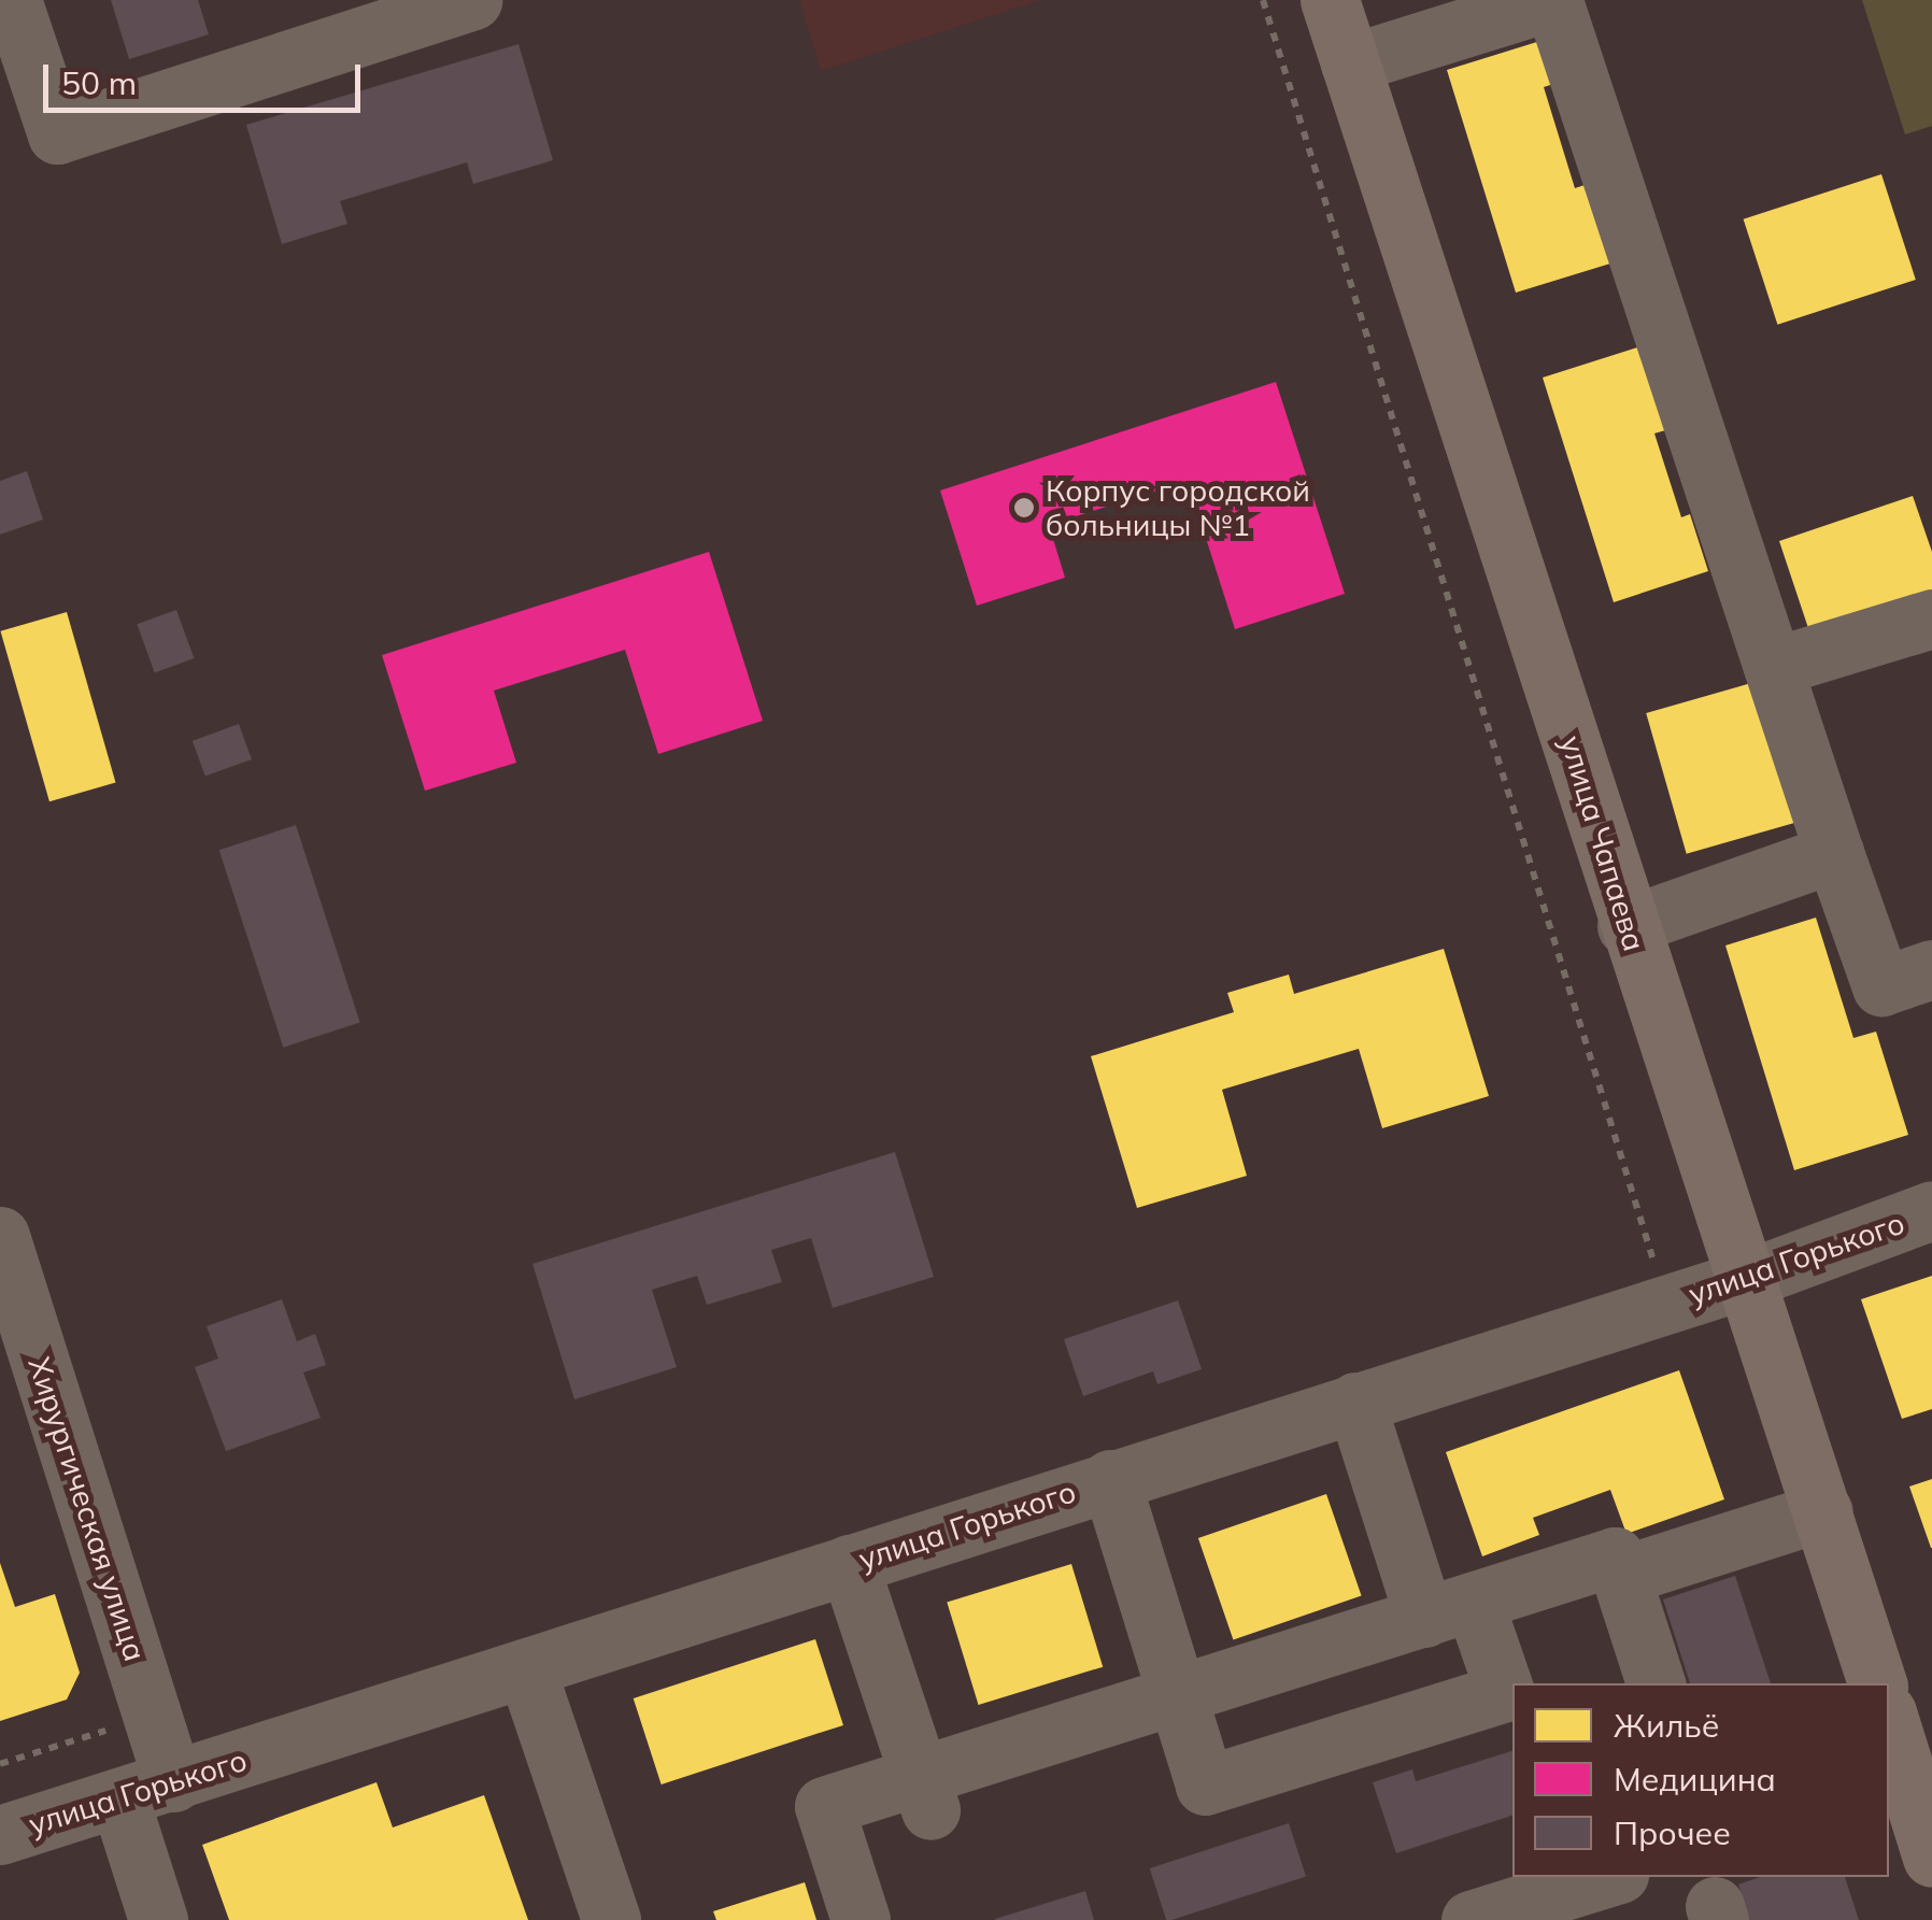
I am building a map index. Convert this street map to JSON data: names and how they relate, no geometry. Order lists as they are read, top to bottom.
{
  "streets": {
    "main road": ["улица Чапаева"],
    "street": ["улица Горького", "Хирургическая улица"]
  },
  "crossings": [
    ["улица Чапаева", "улица Горького"],
    ["улица Горького", "Хирургическая улица"]
  ],
  "places": ["Корпус городской больницы №1"],
  "legend": ["Жильё", "Медицина", "Прочее"],
  "scale_bar": "50 m"
}
